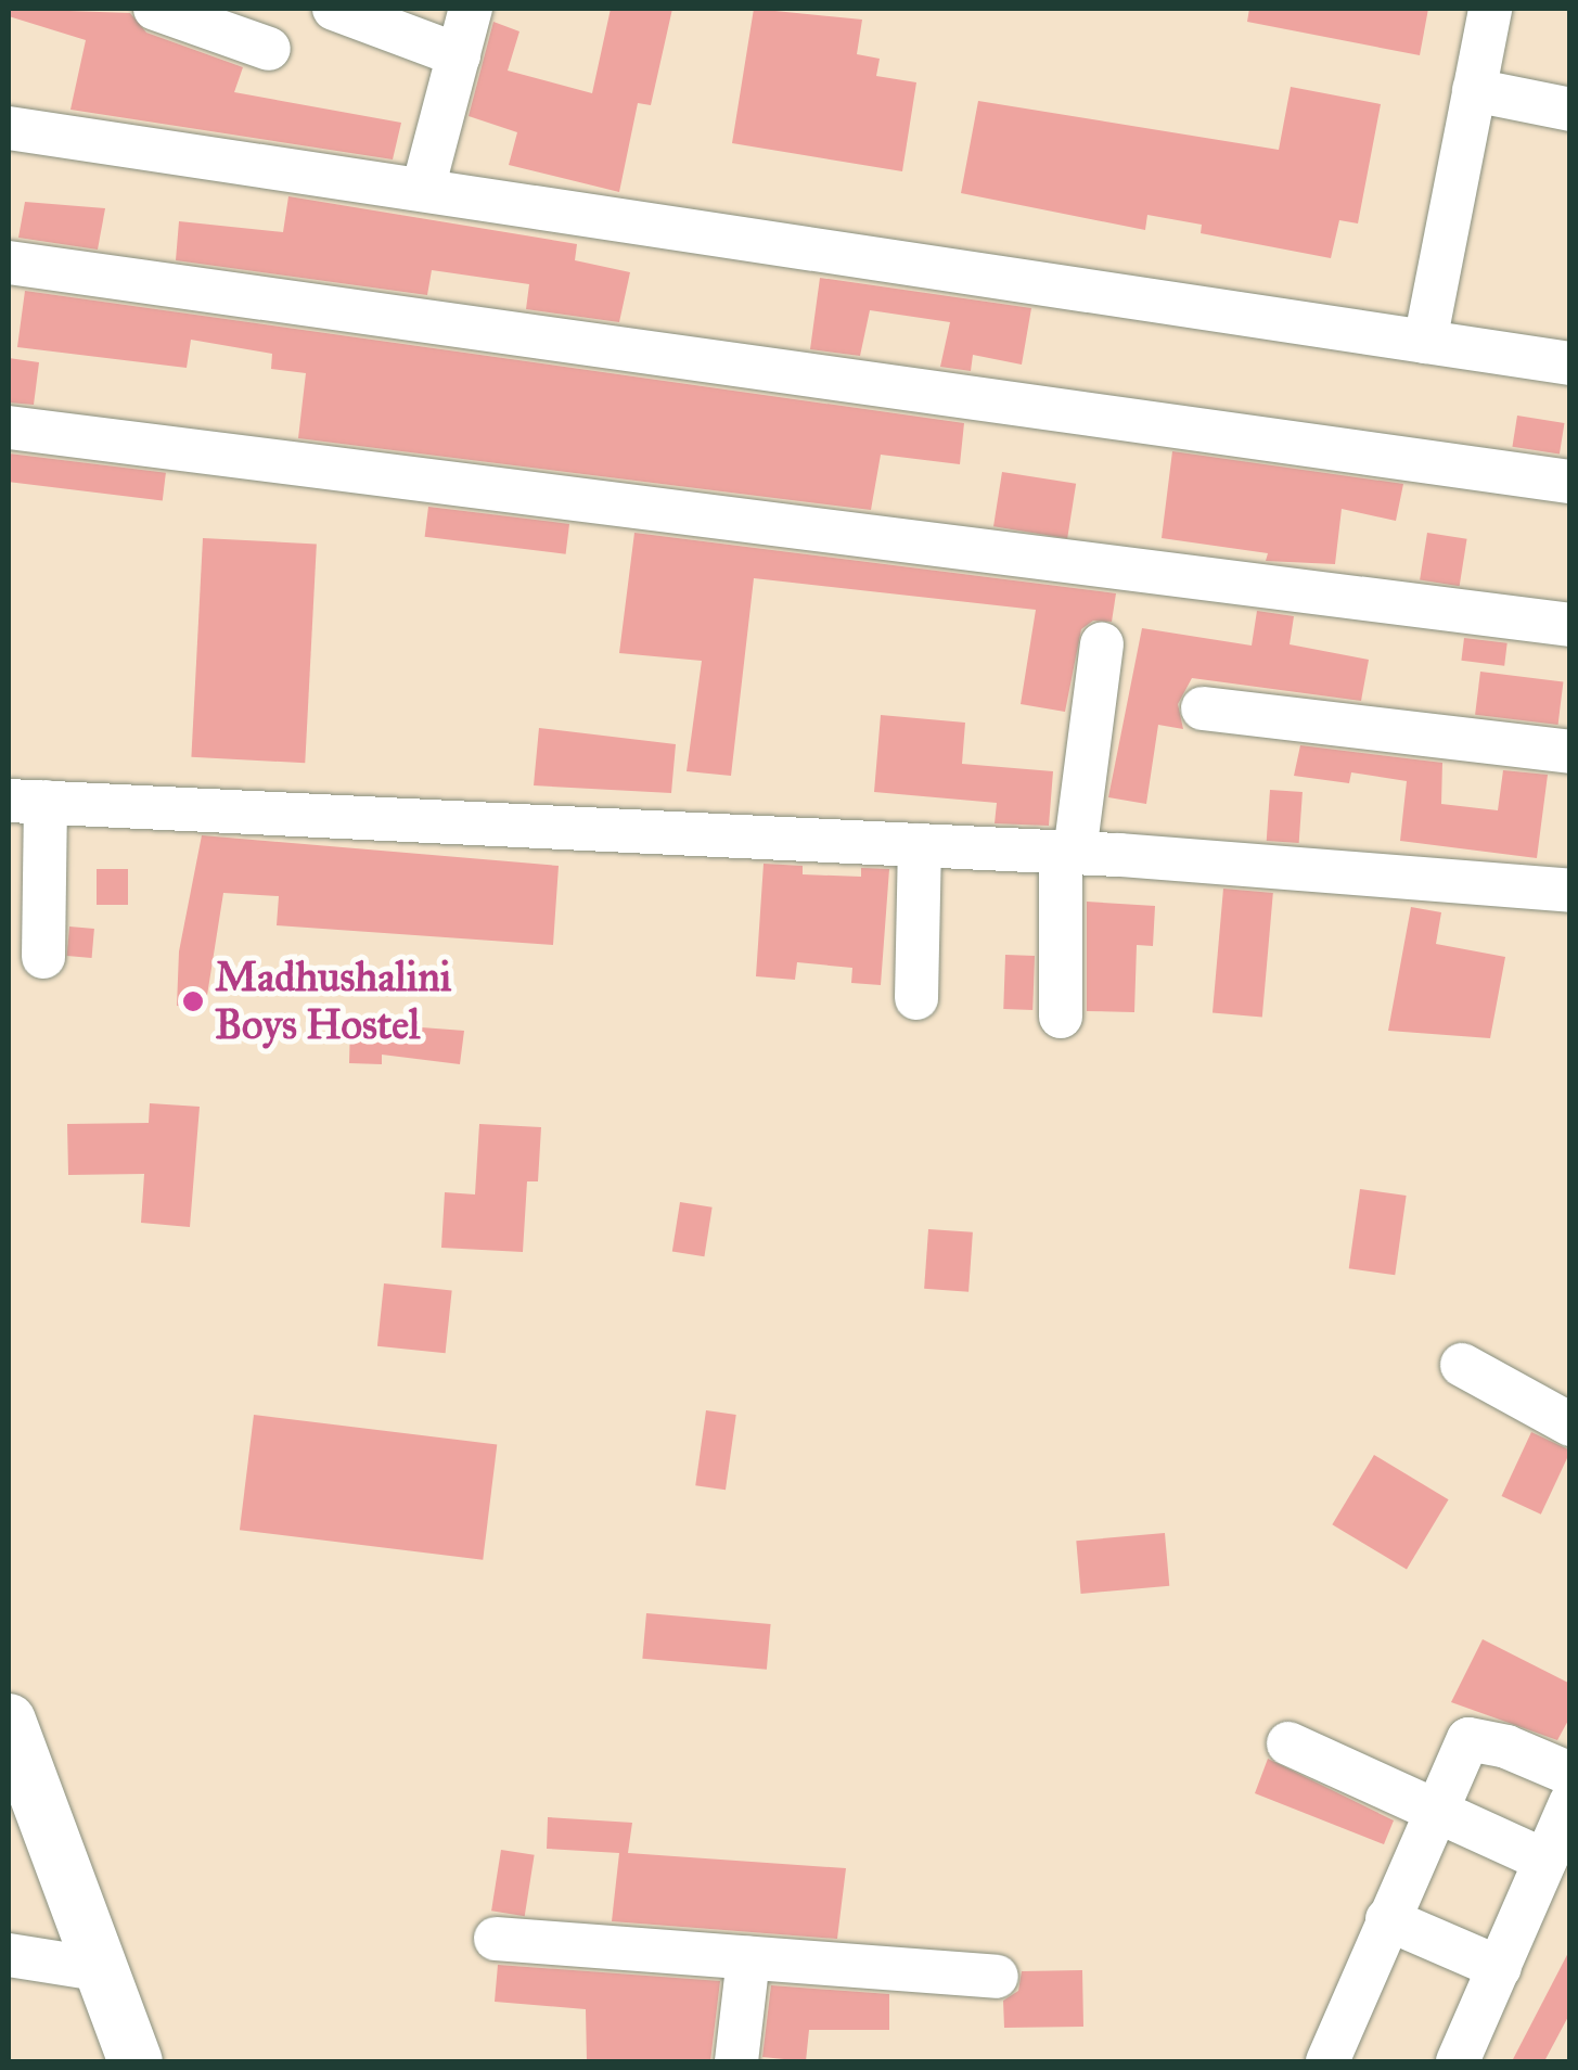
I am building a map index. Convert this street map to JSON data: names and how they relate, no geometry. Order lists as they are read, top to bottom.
{
  "places": ["Madhushalini Boys Hostel"]
}
